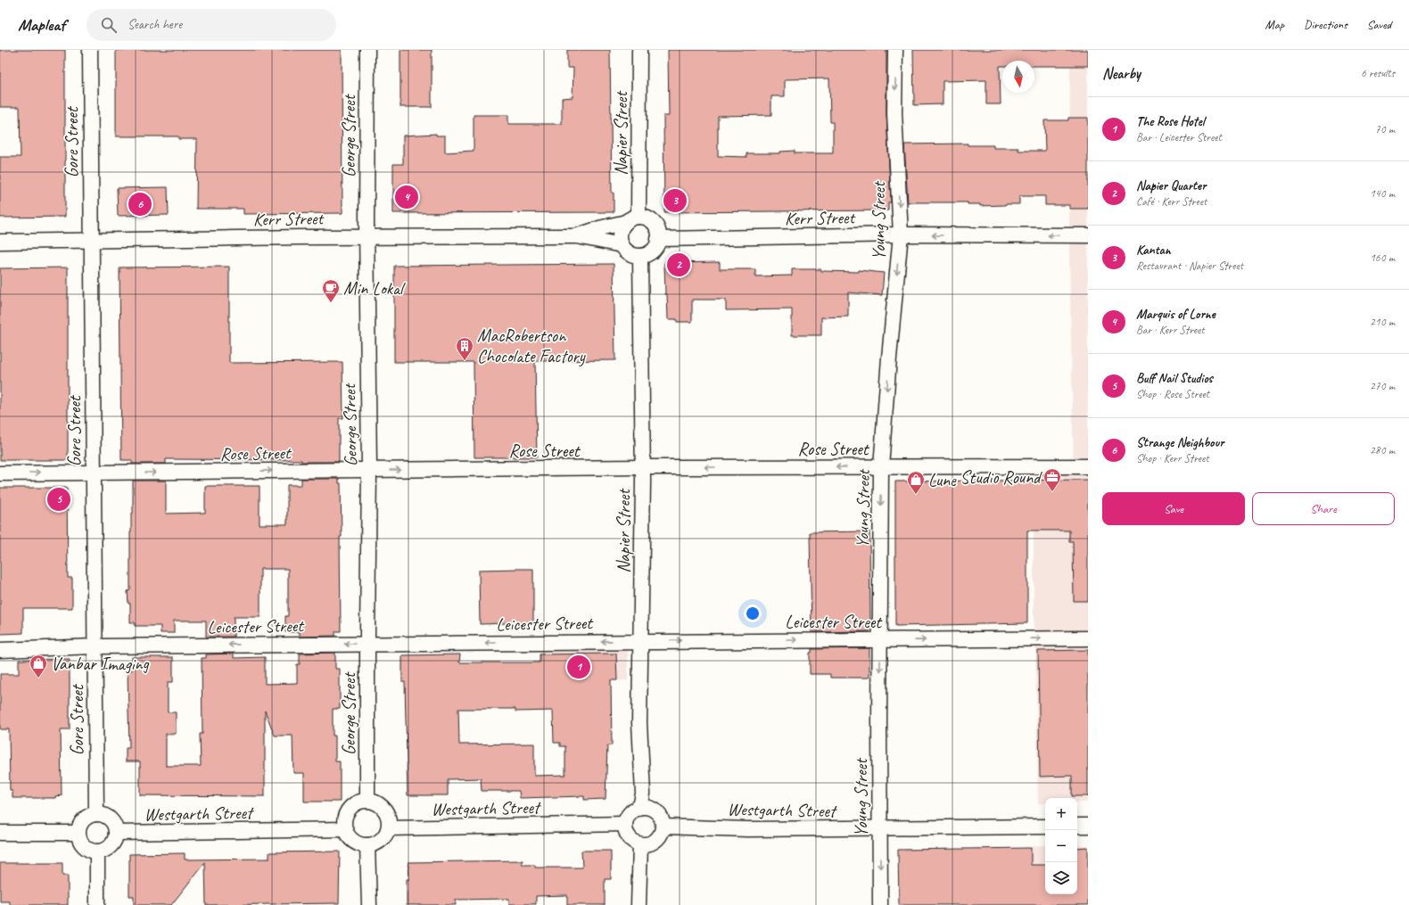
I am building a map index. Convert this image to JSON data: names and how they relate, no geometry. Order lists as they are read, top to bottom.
{
  "streets": {
    "street": [
      "Napier Street",
      "George Street",
      "Gore Street",
      "Kerr Street",
      "Young Street",
      "Rose Street",
      "Leicester Street",
      "Westgarth Street"
    ]
  },
  "crossings": [
    ["Napier Street", "Kerr Street"],
    ["Napier Street", "Rose Street"],
    ["Napier Street", "Leicester Street"],
    ["Napier Street", "Westgarth Street"],
    ["George Street", "Kerr Street"],
    ["George Street", "Rose Street"],
    ["George Street", "Leicester Street"],
    ["George Street", "Westgarth Street"],
    ["Gore Street", "Kerr Street"],
    ["Gore Street", "Rose Street"],
    ["Gore Street", "Leicester Street"],
    ["Gore Street", "Westgarth Street"],
    ["Kerr Street", "Young Street"],
    ["Young Street", "Rose Street"],
    ["Young Street", "Leicester Street"],
    ["Young Street", "Westgarth Street"]
  ],
  "one_way": ["Young Street"],
  "places": {
    "cafe": ["Min Lokal"],
    "building": ["MacRobertson Chocolate Factory"],
    "office": ["Studio Round"],
    "shop": ["Lune", "Vanbar Imaging"]
  },
  "north": "bottom",
  "page": {
    "header": "Mapleaf",
    "search": "Search here",
    "nav": ["Map", "Directions", "Saved"],
    "heading": ["Nearby", "6 results"],
    "list": [
      {
        "mark": "1",
        "name": "The Rose Hotel",
        "note": "Bar · Leicester Street",
        "value": "70 m"
      },
      {
        "mark": "2",
        "name": "Napier Quarter",
        "note": "Café · Kerr Street",
        "value": "140 m"
      },
      {
        "mark": "3",
        "name": "Kantan",
        "note": "Restaurant · Napier Street",
        "value": "160 m"
      },
      {
        "mark": "4",
        "name": "Marquis of Lorne",
        "note": "Bar · Kerr Street",
        "value": "210 m"
      },
      {
        "mark": "5",
        "name": "Buff Nail Studios",
        "note": "Shop · Rose Street",
        "value": "270 m"
      },
      {
        "mark": "6",
        "name": "Strange Neighbour",
        "note": "Shop · Kerr Street",
        "value": "280 m"
      }
    ],
    "pins": [
      "4",
      "3",
      "6",
      "2",
      "5",
      "1"
    ],
    "buttons": ["Save", "Share"],
    "map_buttons": ["+", "−"]
  }
}
